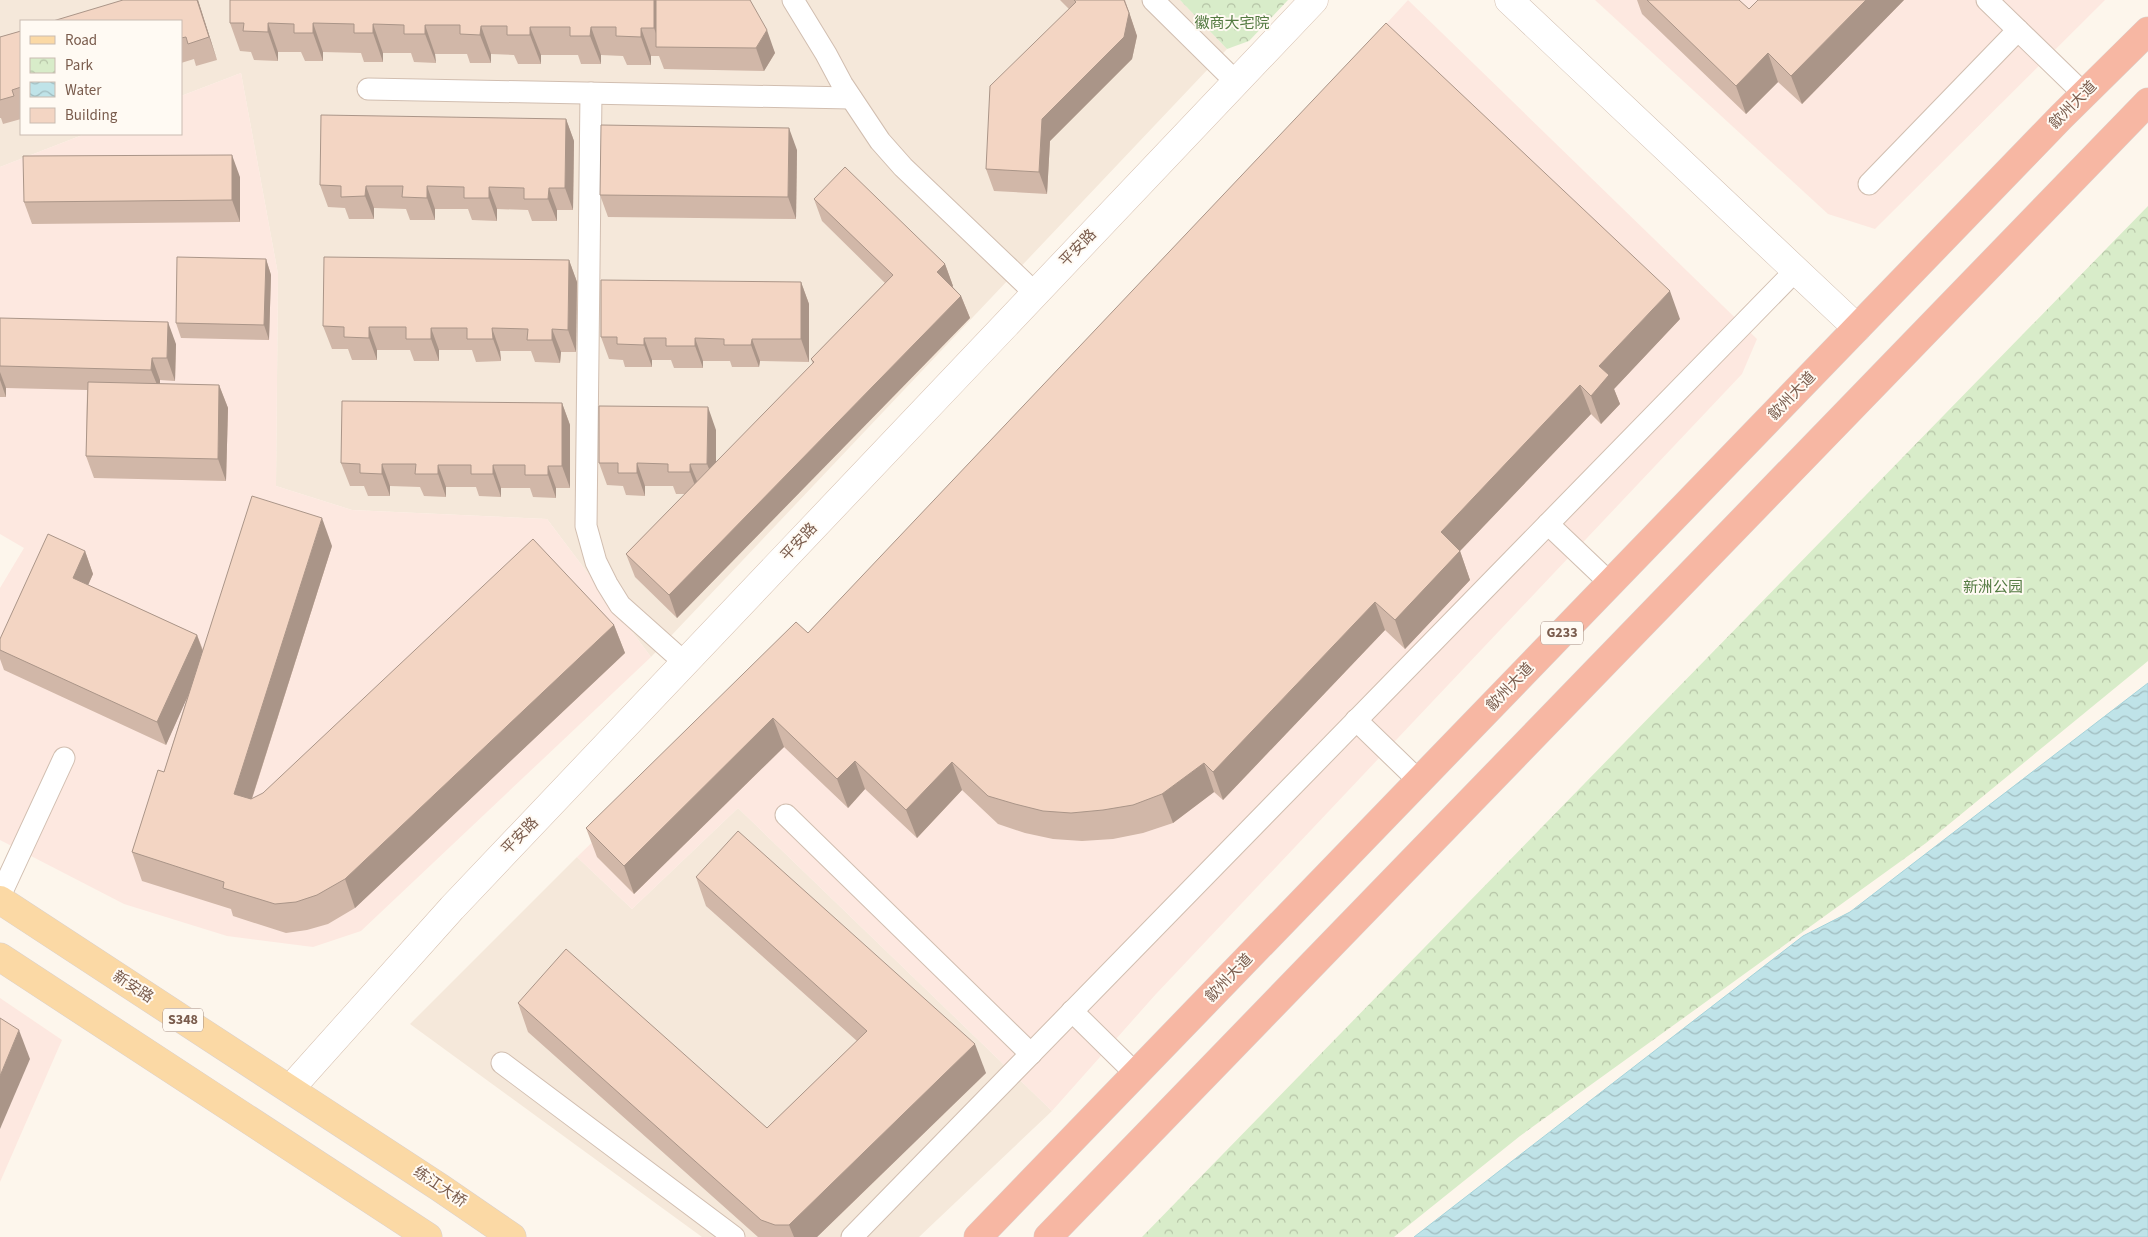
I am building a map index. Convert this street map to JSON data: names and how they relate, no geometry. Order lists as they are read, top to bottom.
{
  "streets": {
    "highway": ["歙州大道", "G233"],
    "main road": ["新安路", "S348", "练江大桥"],
    "street": ["平安路"]
  },
  "crossings": [
    ["平安路", "新安路"],
    ["新安路", "练江大桥"]
  ],
  "parks": ["徽商大宅院", "新洲公园"],
  "legend": [
    "Road",
    "Park",
    "Water",
    "Building"
  ]
}
